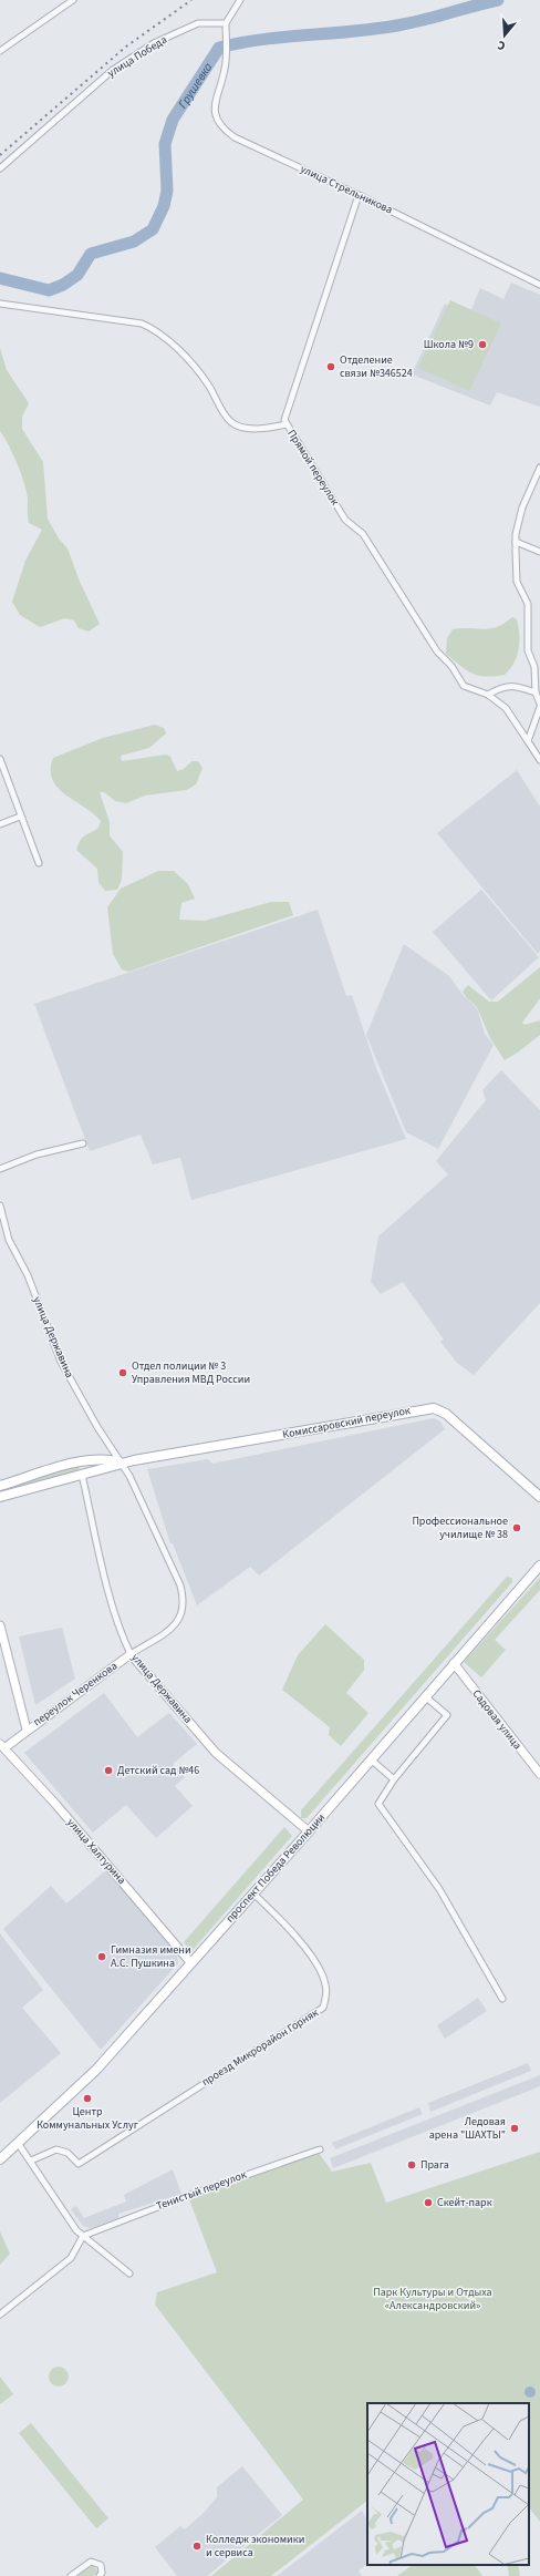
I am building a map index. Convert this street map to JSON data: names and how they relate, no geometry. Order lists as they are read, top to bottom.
{
  "streets": {
    "main road": ["Комиссаровский переулок", "проспект Победа Революции"],
    "street": [
      "улица Победа",
      "улица Стрельникова",
      "Прямой переулок",
      "улица Державина",
      "переулок Черенкова",
      "Садовая улица",
      "улица Халтурина",
      "проезд Микрорайон Горняк",
      "Тенистый переулок"
    ]
  },
  "crossings": [
    ["улица Победа", "улица Стрельникова"],
    ["улица Стрельникова", "Прямой переулок"],
    ["улица Державина", "Комиссаровский переулок"],
    ["улица Державина", "переулок Черенкова"],
    ["улица Державина", "проспект Победа Революции"],
    ["Комиссаровский переулок", "переулок Черенкова"],
    ["переулок Черенкова", "улица Халтурина"],
    ["Садовая улица", "проспект Победа Революции"],
    ["улица Халтурина", "проспект Победа Революции"],
    ["проспект Победа Революции", "проезд Микрорайон Горняк"]
  ],
  "water": ["Грушевка"],
  "parks": ["Парк Культуры и Отдыха «Александровский»"],
  "places": [
    "Школа №9",
    "Отделение связи №346524",
    "Отдел полиции № 3 Управления МВД России",
    "Профессиональное училище № 38",
    "Детский сад №46",
    "Гимназия имени А.С. Пушкина",
    "Центр Коммунальных Услуг",
    "Ледовая арена \"ШАХТЫ\"",
    "Прага",
    "Скейт-парк",
    "Колледж экономики и сервиса"
  ],
  "north": "bottom"
}
